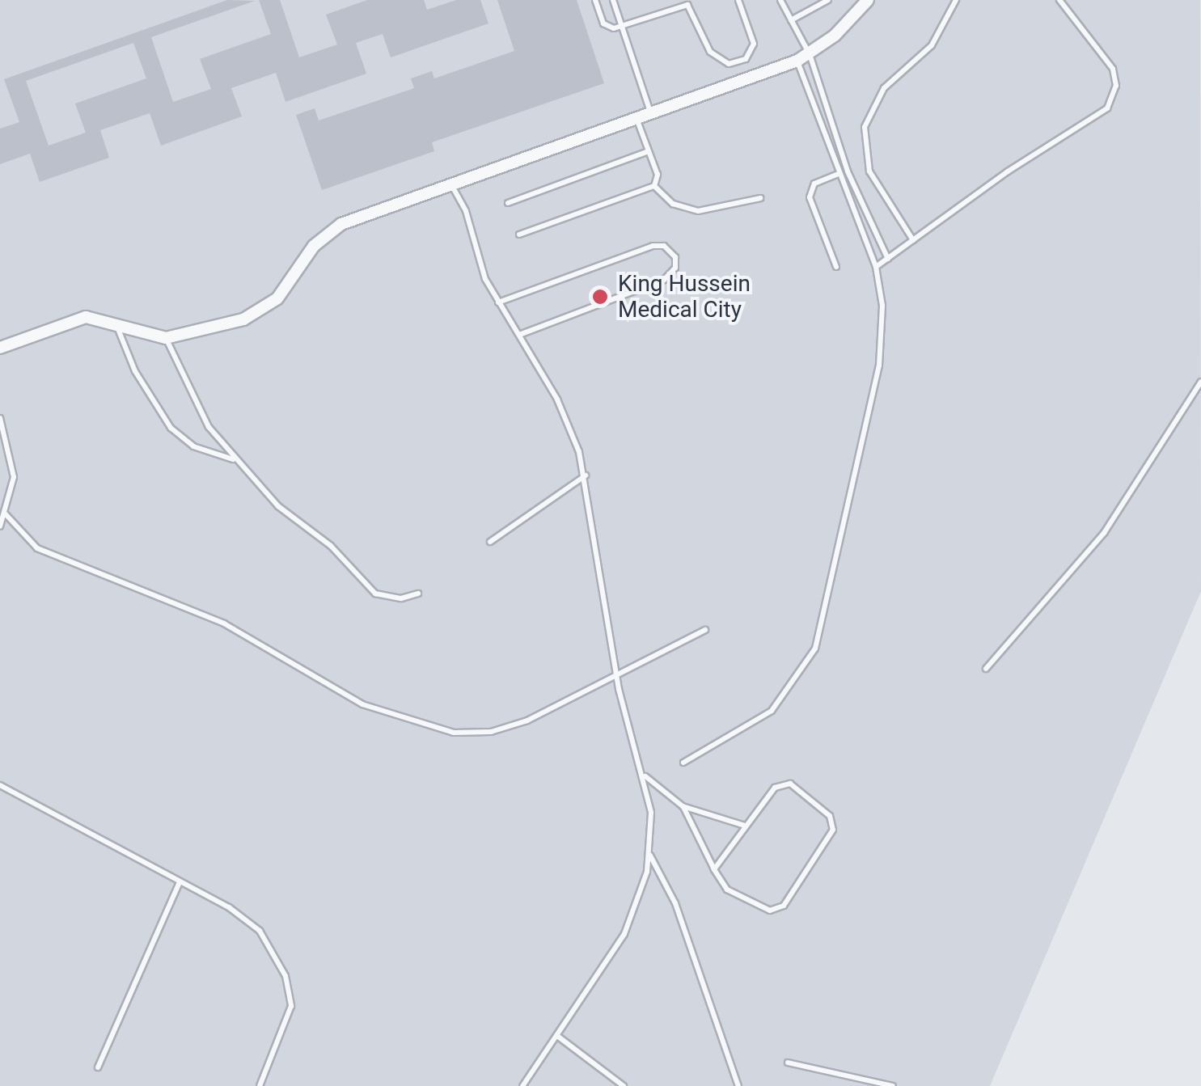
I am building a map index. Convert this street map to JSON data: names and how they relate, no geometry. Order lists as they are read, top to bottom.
{
  "places": ["King Hussein Medical City"]
}
